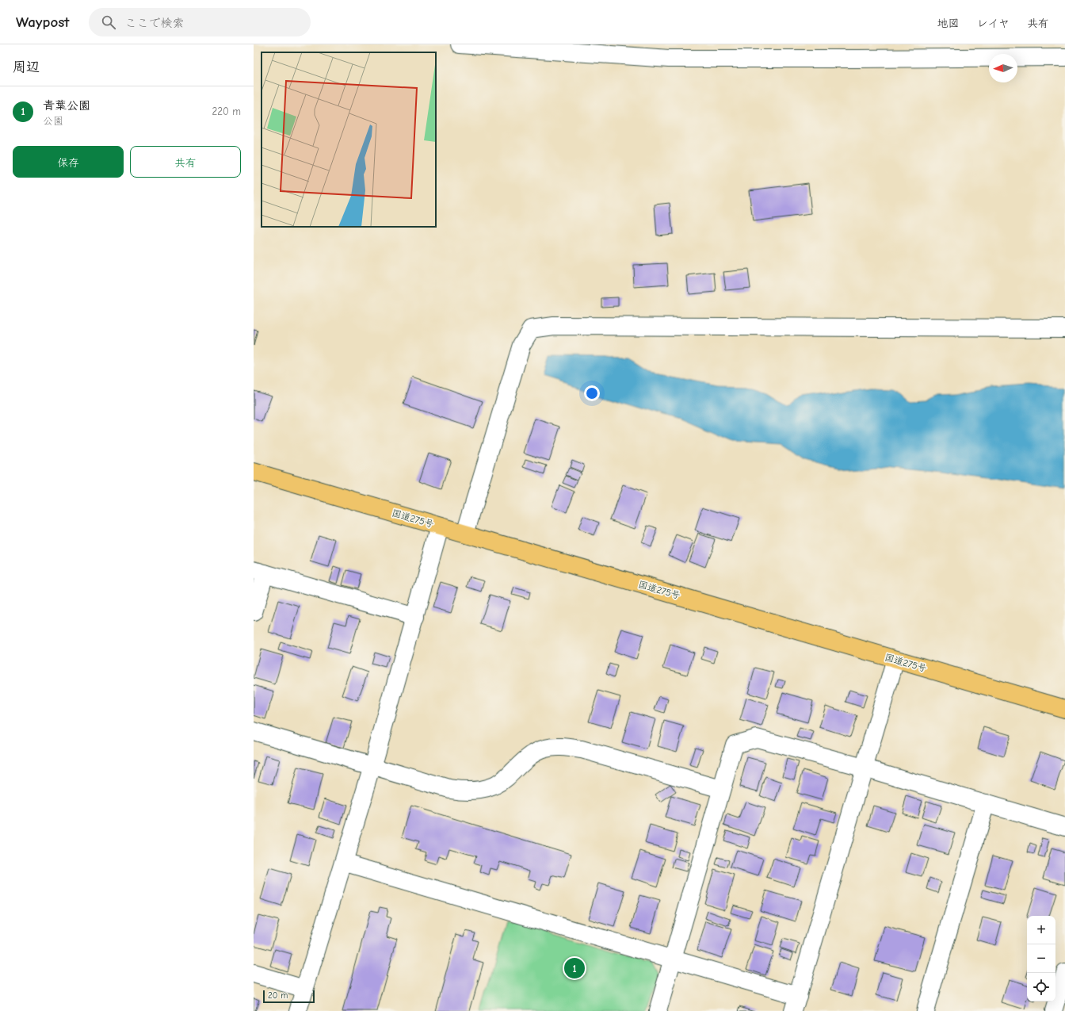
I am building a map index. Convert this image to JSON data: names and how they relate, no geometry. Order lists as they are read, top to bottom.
{
  "streets": {
    "highway": ["国道275号"]
  },
  "scale_bar": "20 m",
  "north": "left",
  "page": {
    "header": "Waypost",
    "search": "ここで検索",
    "nav": ["地図", "レイヤ", "共有"],
    "heading": "周辺",
    "list": [
      {
        "mark": "1",
        "name": "青葉公園",
        "note": "公園",
        "value": "220 m"
      }
    ],
    "buttons": ["保存", "共有"],
    "map_buttons": ["+", "−"],
    "pins": "1",
    "scale": "20 m"
  }
}
